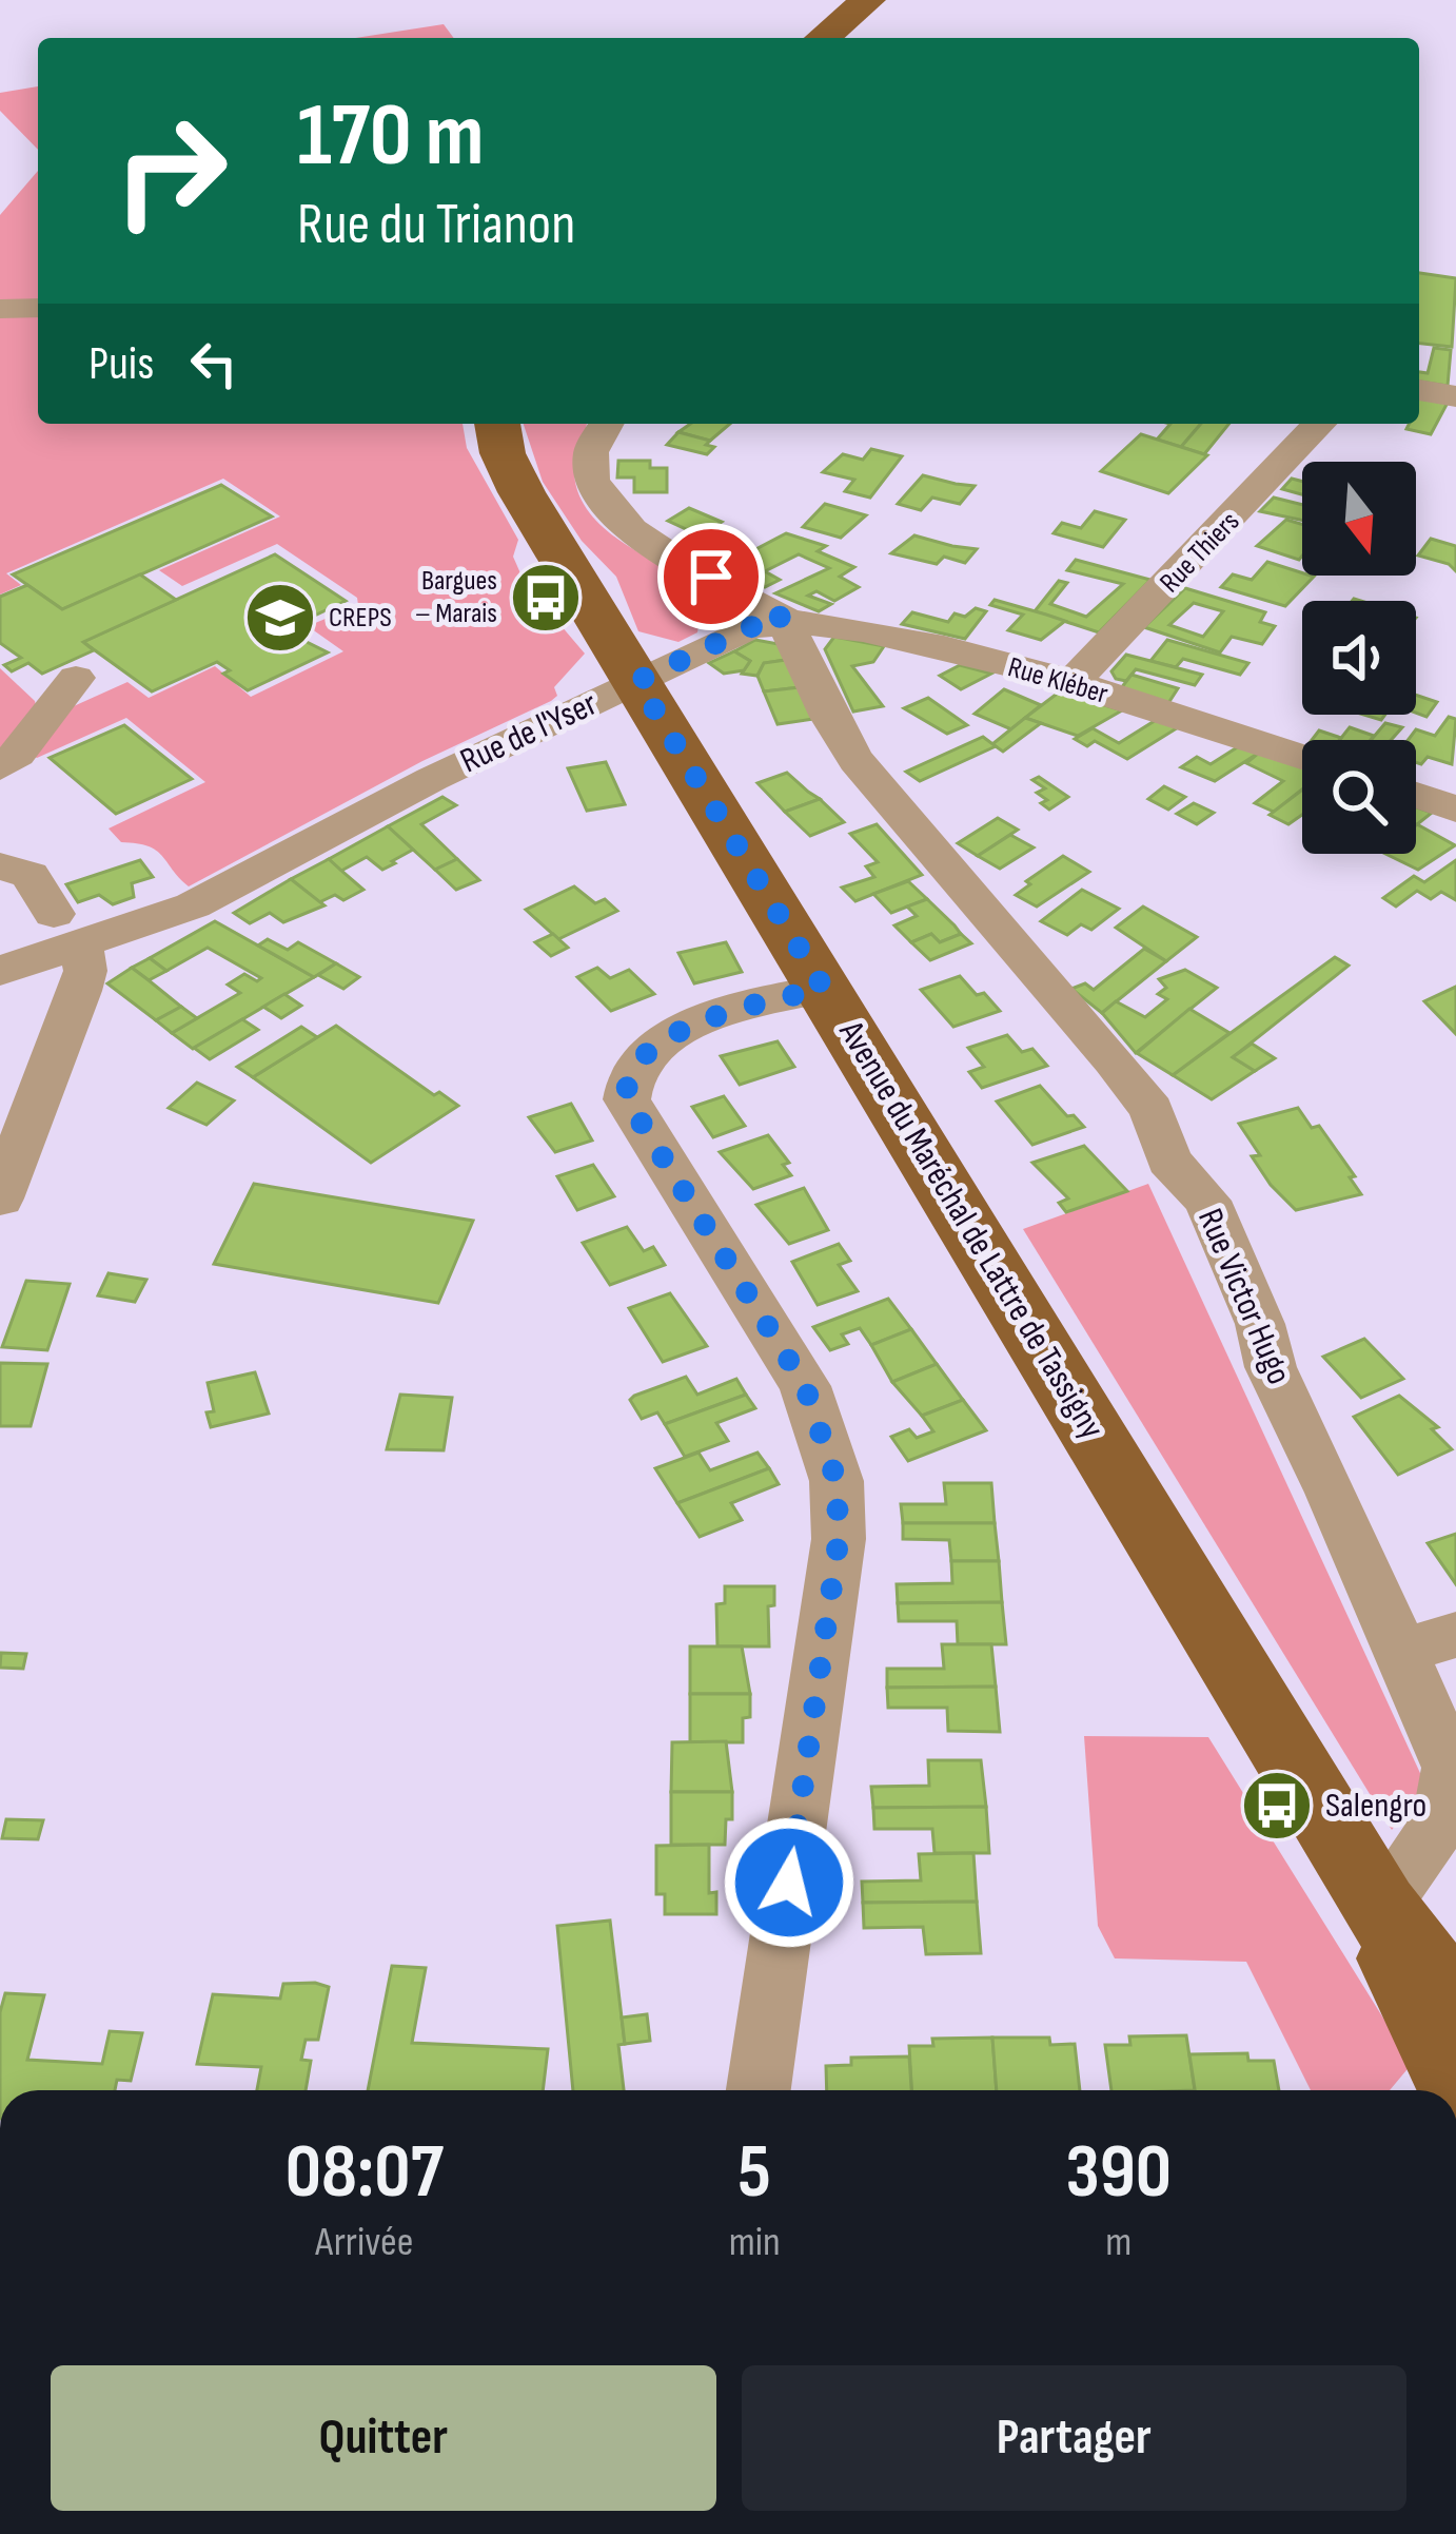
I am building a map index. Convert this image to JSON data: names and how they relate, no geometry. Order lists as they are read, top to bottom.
{
  "streets": {
    "main road": ["Avenue du Maréchal de Lattre de Tassigny"],
    "street": [
      "Rue Thiers",
      "Rue Kléber",
      "Rue de l'Yser",
      "Rue Victor Hugo"
    ]
  },
  "crossings": [
    ["Rue Thiers", "Rue Kléber"],
    ["Rue Kléber", "Rue de l'Yser"],
    ["Rue Kléber", "Rue Victor Hugo"],
    ["Rue de l'Yser", "Avenue du Maréchal de Lattre de Tassigny"],
    ["Rue de l'Yser", "Rue Victor Hugo"],
    ["Avenue du Maréchal de Lattre de Tassigny", "Rue Victor Hugo"]
  ],
  "places": {
    "bus stop": ["Bargues – Marais", "Salengro"],
    "school or university": ["CREPS"]
  },
  "north": "bottom",
  "page": {
    "turn": ["170 m", "Rue du Trianon"],
    "then": "Puis",
    "eta": [
      "08:07",
      "Arrivée",
      "5",
      "min",
      "390",
      "m"
    ],
    "buttons": ["Quitter", "Partager"]
  }
}
